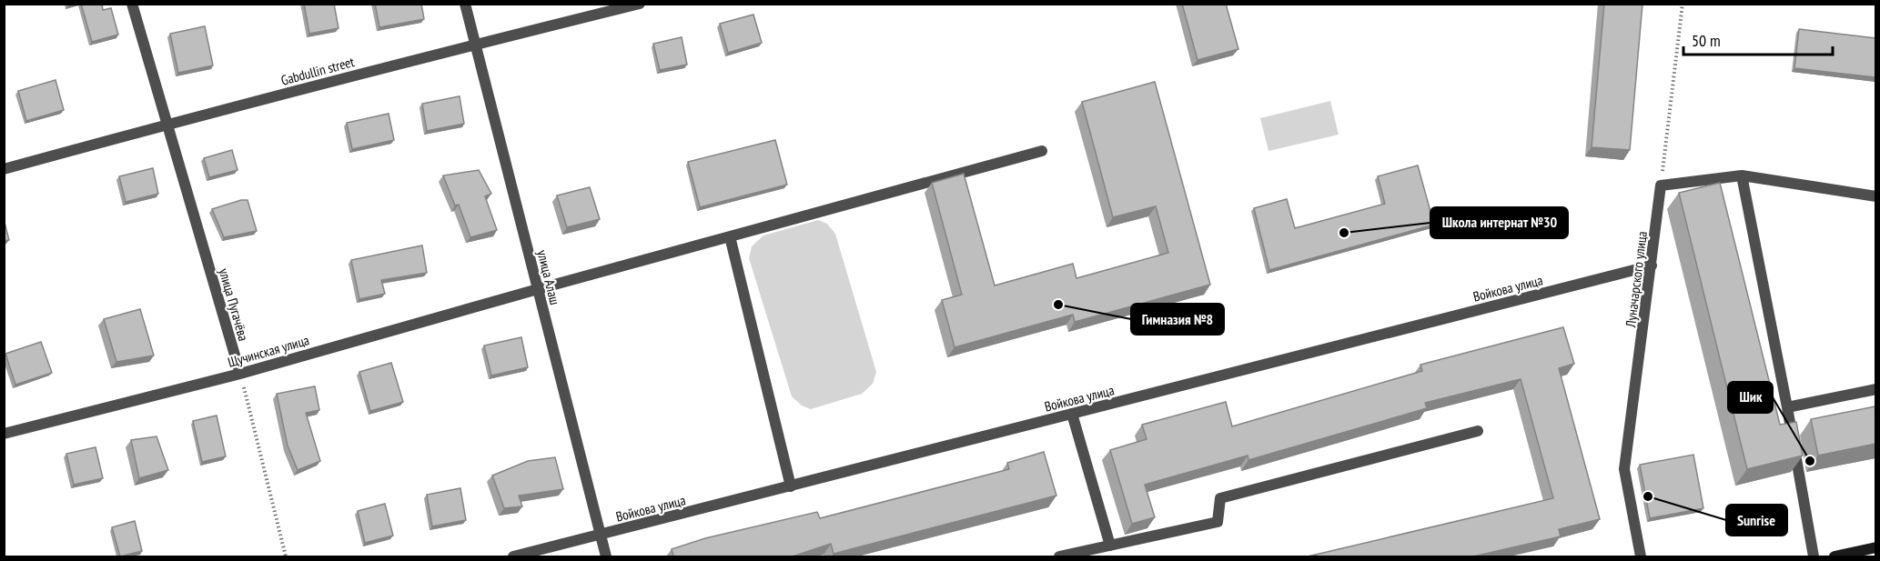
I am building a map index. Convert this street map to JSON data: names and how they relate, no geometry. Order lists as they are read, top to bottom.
{
  "streets": {
    "street": [
      "Gabdullin street",
      "улица Алаш",
      "Луначарского улица",
      "Войкова улица",
      "улица Пугачёва",
      "Щучинская улица"
    ]
  },
  "crossings": [
    ["Gabdullin street", "улица Алаш"],
    ["Gabdullin street", "улица Пугачёва"],
    ["улица Алаш", "Войкова улица"],
    ["улица Алаш", "Щучинская улица"],
    ["Луначарского улица", "Войкова улица"],
    ["улица Пугачёва", "Щучинская улица"]
  ],
  "places": [
    "Школа интернат №30",
    "Гимназия №8",
    "Шик",
    "Sunrise"
  ],
  "scale_bar": "50 m"
}
